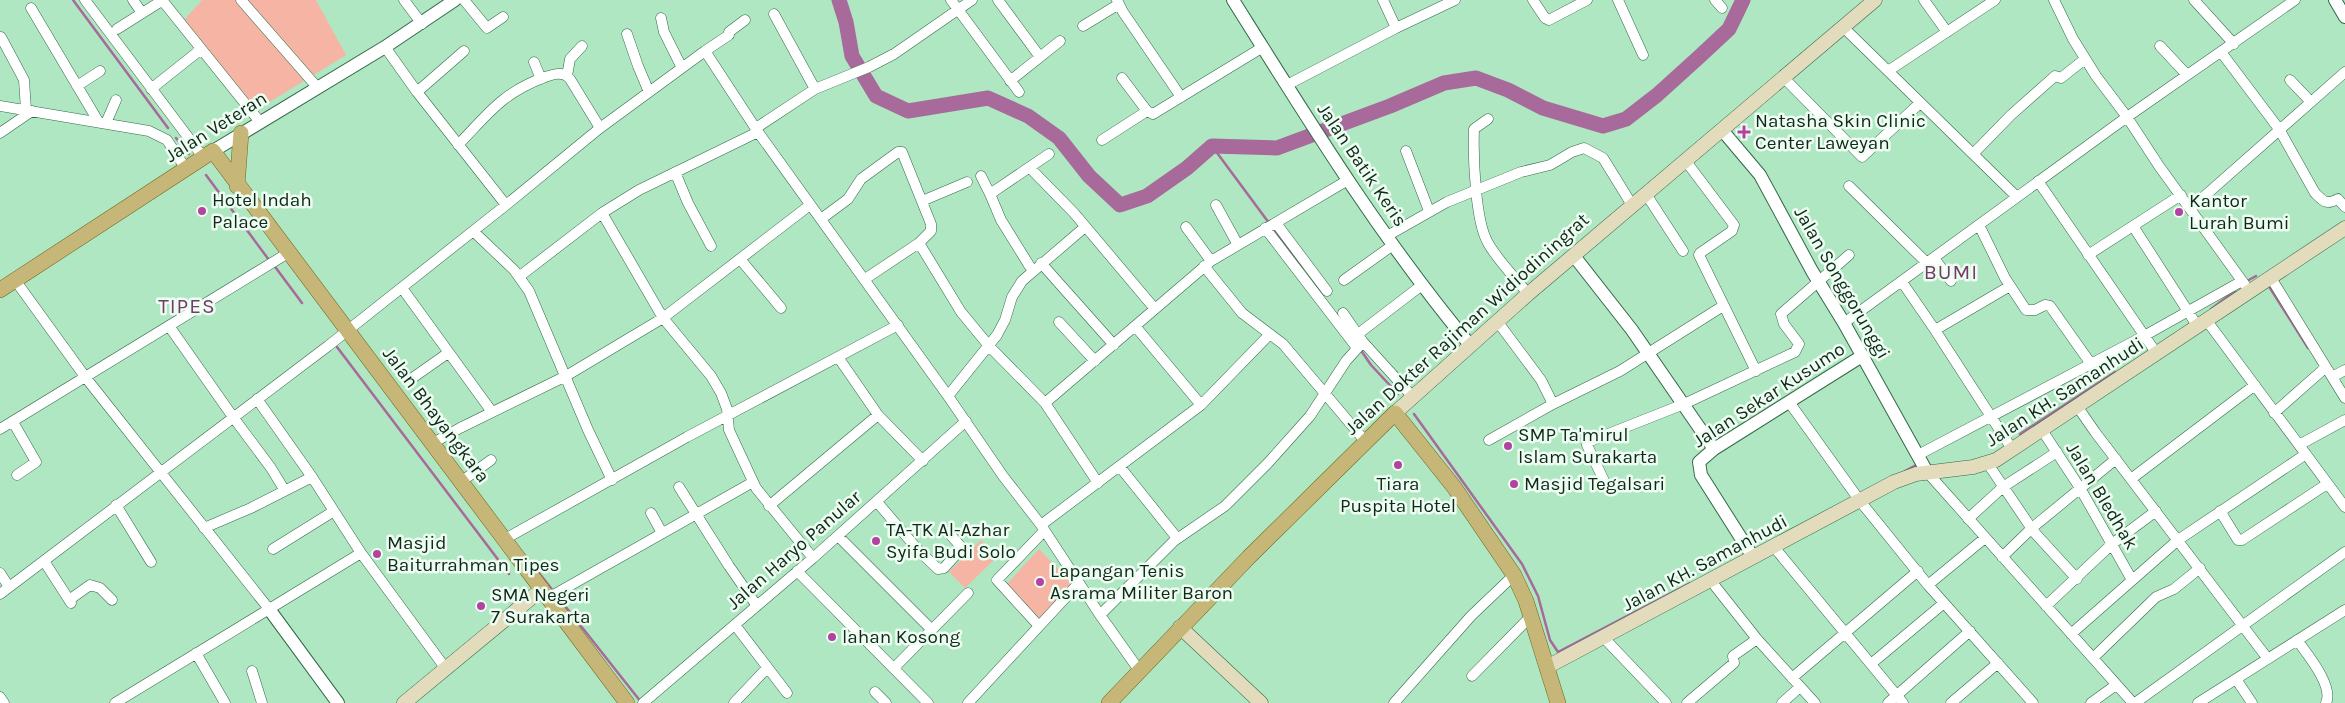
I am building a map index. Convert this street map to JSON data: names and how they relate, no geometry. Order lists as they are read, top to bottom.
{
  "streets": {
    "main road": [
      "Jalan Veteran",
      "Jalan Dokter Rajiman Widiodiningrat",
      "Jalan KH. Samanhudi",
      "Jalan Bhayangkara"
    ],
    "street": [
      "Jalan Batik Keris",
      "Jalan Songgorunggi",
      "Jalan Sekar Kusumo",
      "Jalan Bledhak",
      "Jalan Haryo Panular"
    ]
  },
  "crossings": [
    ["Jalan Veteran", "Jalan Bhayangkara"],
    ["Jalan Batik Keris", "Jalan Dokter Rajiman Widiodiningrat"],
    ["Jalan Songgorunggi", "Jalan Dokter Rajiman Widiodiningrat"],
    ["Jalan Songgorunggi", "Jalan KH. Samanhudi"],
    ["Jalan Songgorunggi", "Jalan Sekar Kusumo"],
    ["Jalan KH. Samanhudi", "Jalan Sekar Kusumo"],
    ["Jalan KH. Samanhudi", "Jalan Bledhak"]
  ],
  "districts": ["BUMI", "TIPES"],
  "places": {
    "health": ["Natasha Skin Clinic Center Laweyan"],
    "other": [
      "Hotel Indah Palace",
      "Kantor Lurah Bumi",
      "SMP Ta'mirul Islam Surakarta",
      "Tiara Puspita Hotel",
      "Masjid Tegalsari",
      "TA-TK Al-Azhar Syifa Budi Solo",
      "Masjid Baiturrahman Tipes",
      "Lapangan Tenis Asrama Militer Baron",
      "SMA Negeri 7 Surakarta",
      "lahan Kosong"
    ]
  }
}
